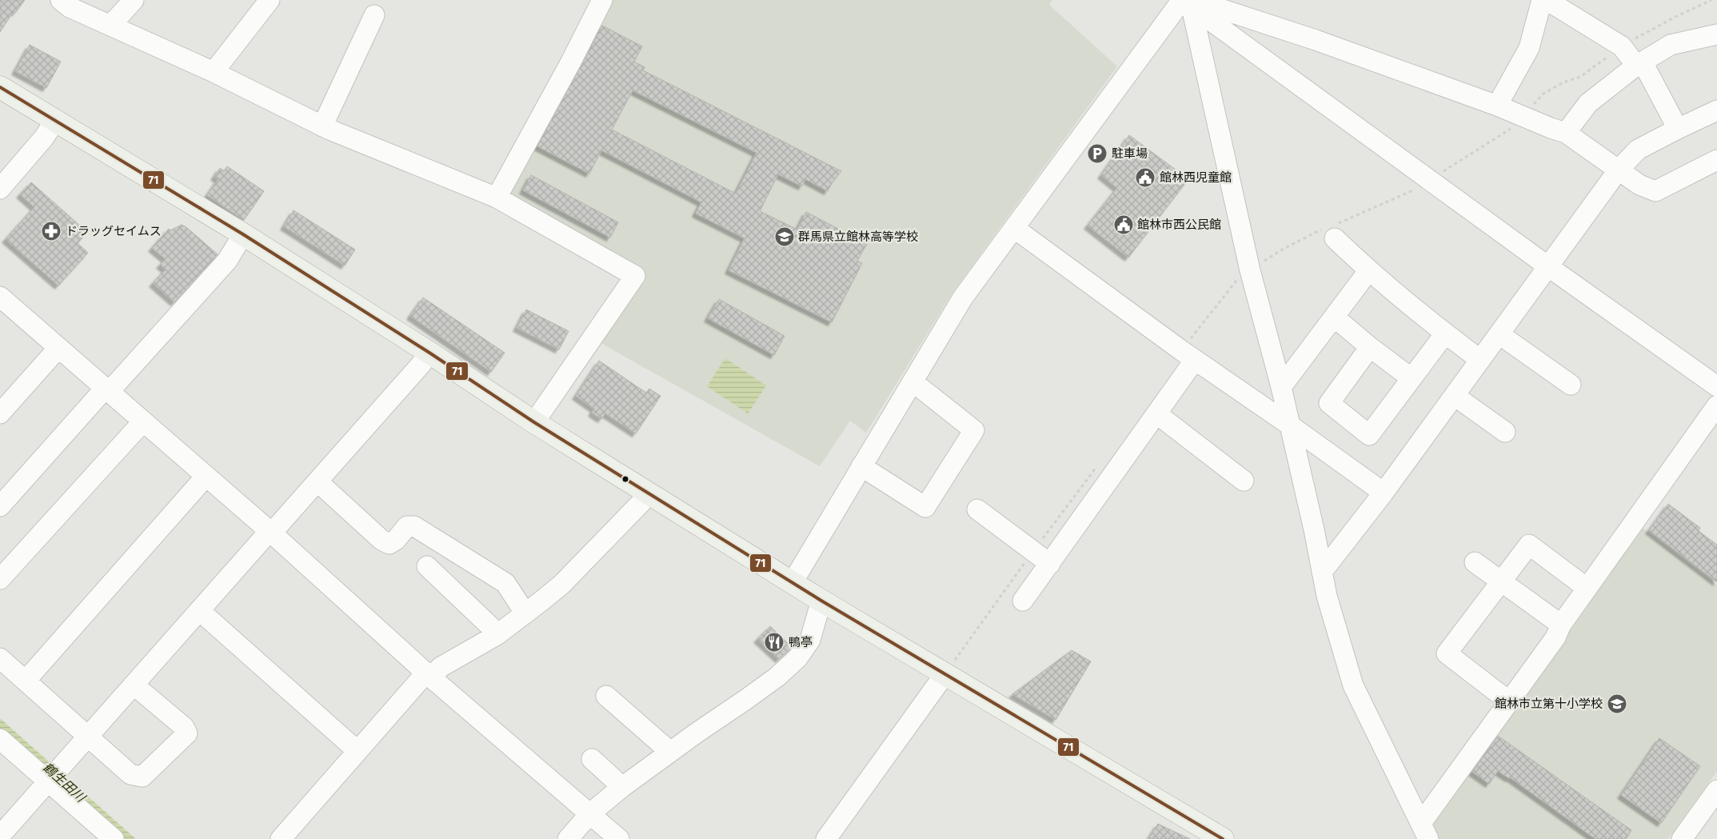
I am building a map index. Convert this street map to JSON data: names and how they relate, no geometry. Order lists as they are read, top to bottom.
{
  "water": ["鶴生田川"],
  "places": {
    "parking": ["駐車場"],
    "public building": ["館林西児童館", "館林市西公民館"],
    "pharmacy": ["ドラッグセイムス"],
    "school or university": ["群馬県立館林高等学校", "館林市立第十小学校"],
    "restaurant": ["鴨亭"]
  },
  "lines": ["transit line 71"]
}
